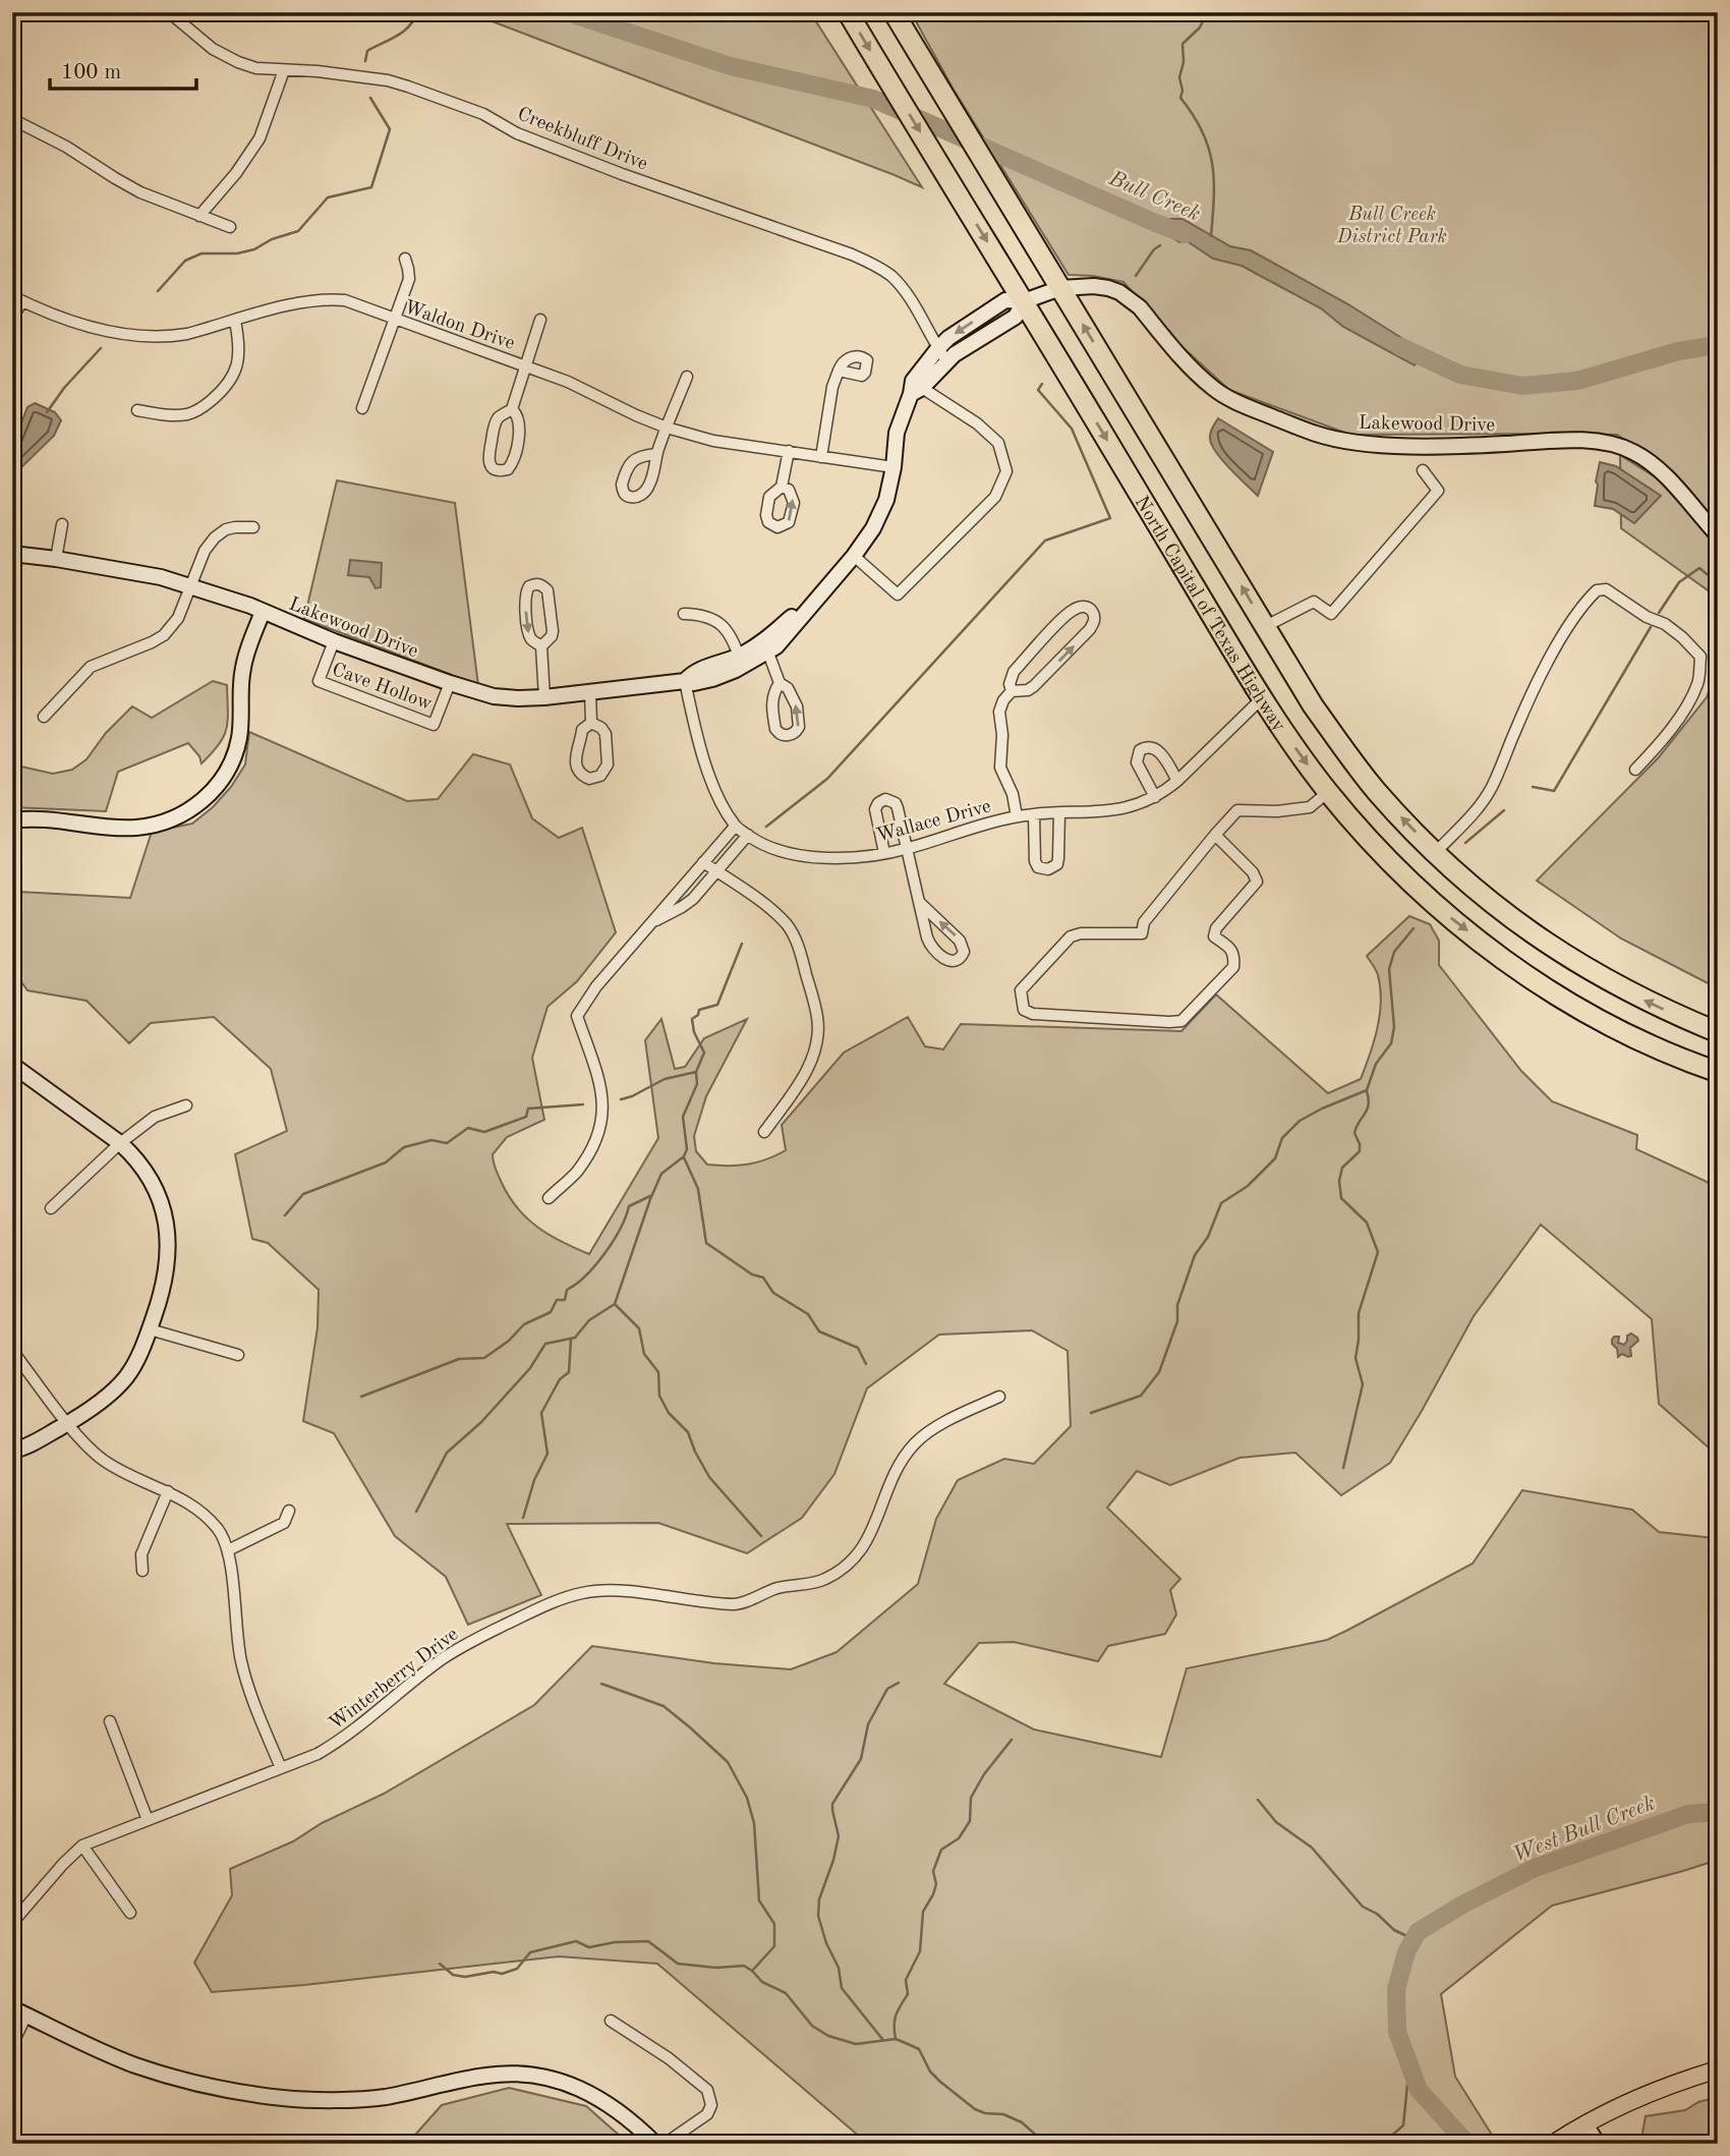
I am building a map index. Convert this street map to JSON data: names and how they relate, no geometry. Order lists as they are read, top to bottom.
{
  "streets": {
    "highway": ["North Capital of Texas Highway"],
    "street": [
      "Creekbluff Drive",
      "Waldon Drive",
      "Lakewood Drive",
      "Cave Hollow",
      "Wallace Drive",
      "Winterberry Drive"
    ]
  },
  "crossings": [
    ["Creekbluff Drive", "Lakewood Drive"],
    ["Waldon Drive", "Lakewood Drive"],
    ["Lakewood Drive", "North Capital of Texas Highway"],
    ["Lakewood Drive", "Cave Hollow"],
    ["North Capital of Texas Highway", "Wallace Drive"]
  ],
  "water": ["Bull Creek", "West Bull Creek"],
  "parks": ["Bull Creek District Park"],
  "scale_bar": "100 m"
}
